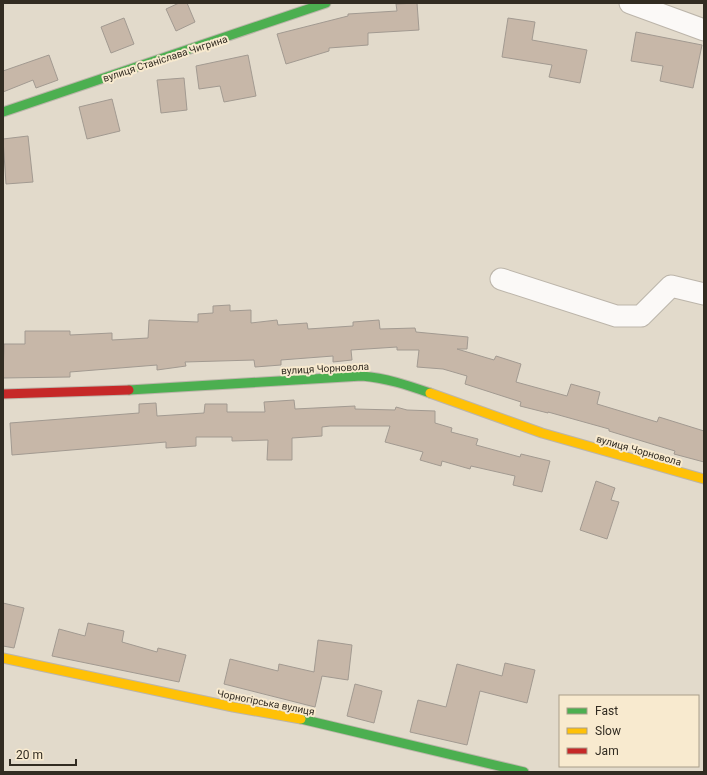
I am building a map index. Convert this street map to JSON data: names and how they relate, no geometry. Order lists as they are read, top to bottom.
{
  "streets": {
    "street": ["вулиця Станіслава Чигрина", "вулиця Чорновола", "Чорногірська вулиця"]
  },
  "legend": ["Fast", "Slow", "Jam"],
  "scale_bar": "20 m"
}
